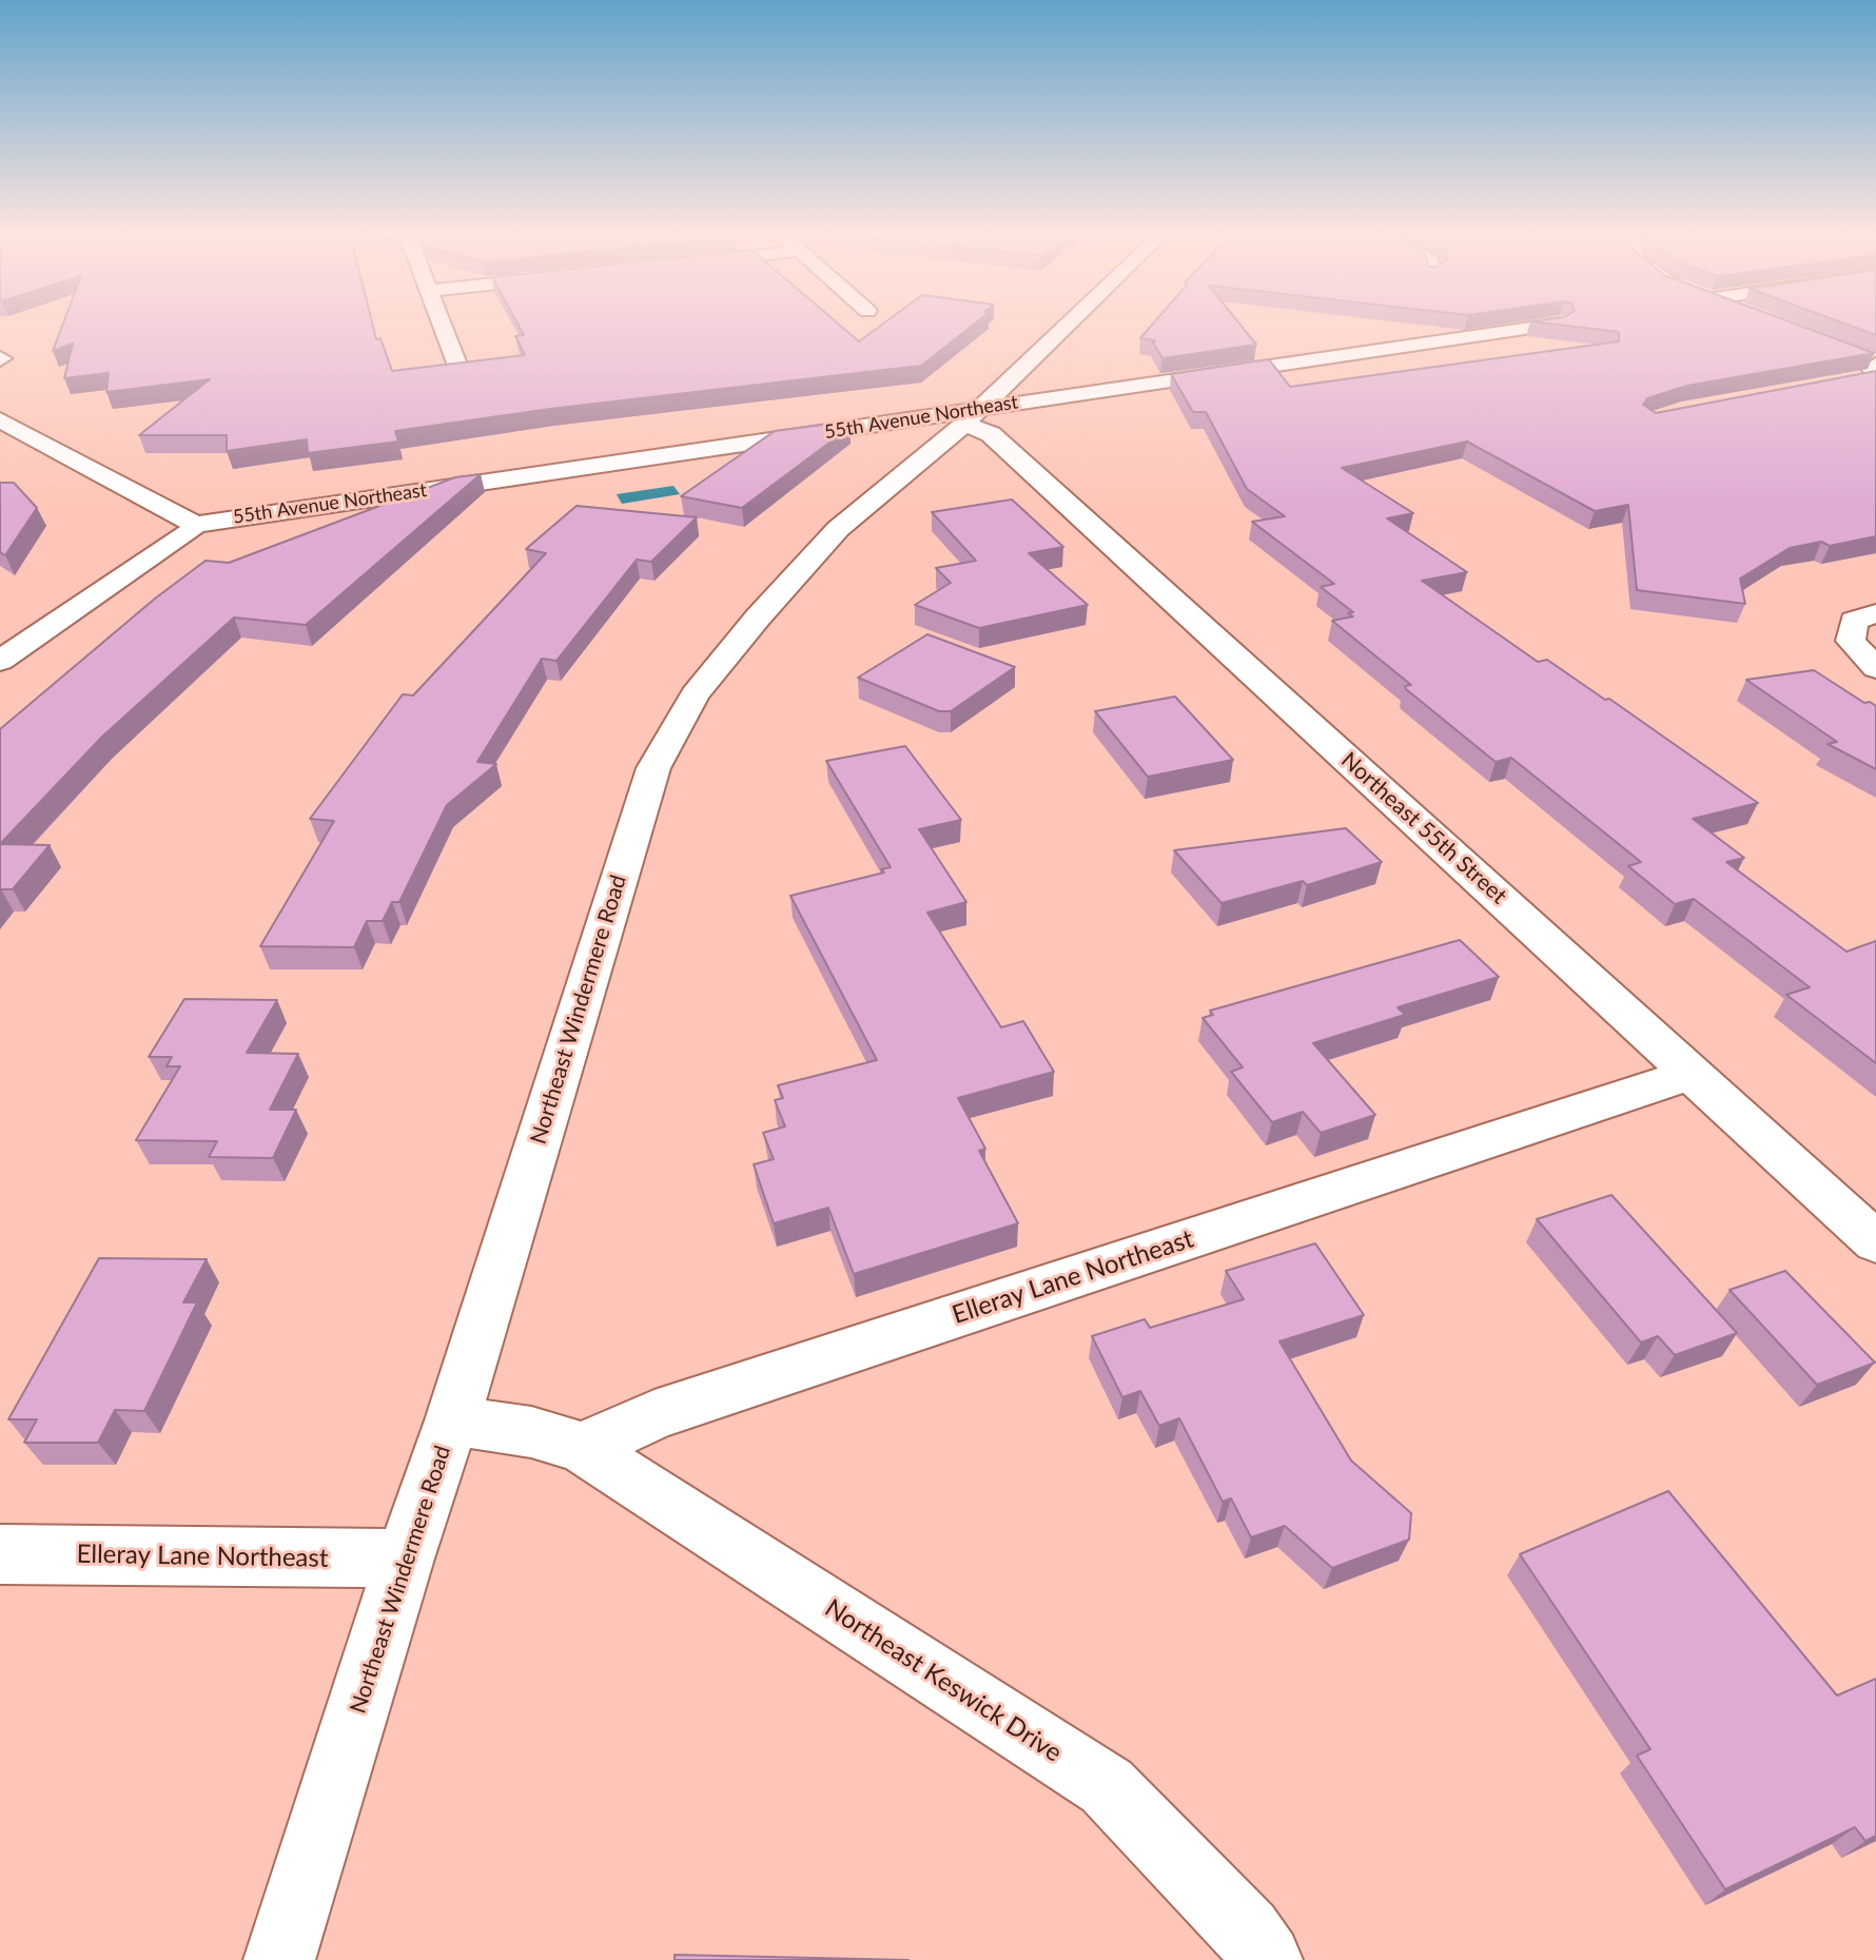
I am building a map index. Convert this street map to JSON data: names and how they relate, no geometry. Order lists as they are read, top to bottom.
{
  "streets": {
    "street": [
      "55th Avenue Northeast",
      "Northeast 55th Street",
      "Northeast Windermere Road",
      "Elleray Lane Northeast",
      "Northeast Keswick Drive"
    ]
  },
  "crossings": [
    ["55th Avenue Northeast", "Northeast 55th Street"],
    ["55th Avenue Northeast", "Northeast Windermere Road"],
    ["Northeast 55th Street", "Northeast Windermere Road"],
    ["Northeast 55th Street", "Elleray Lane Northeast"],
    ["Northeast Windermere Road", "Elleray Lane Northeast"],
    ["Elleray Lane Northeast", "Northeast Keswick Drive"]
  ]
}
